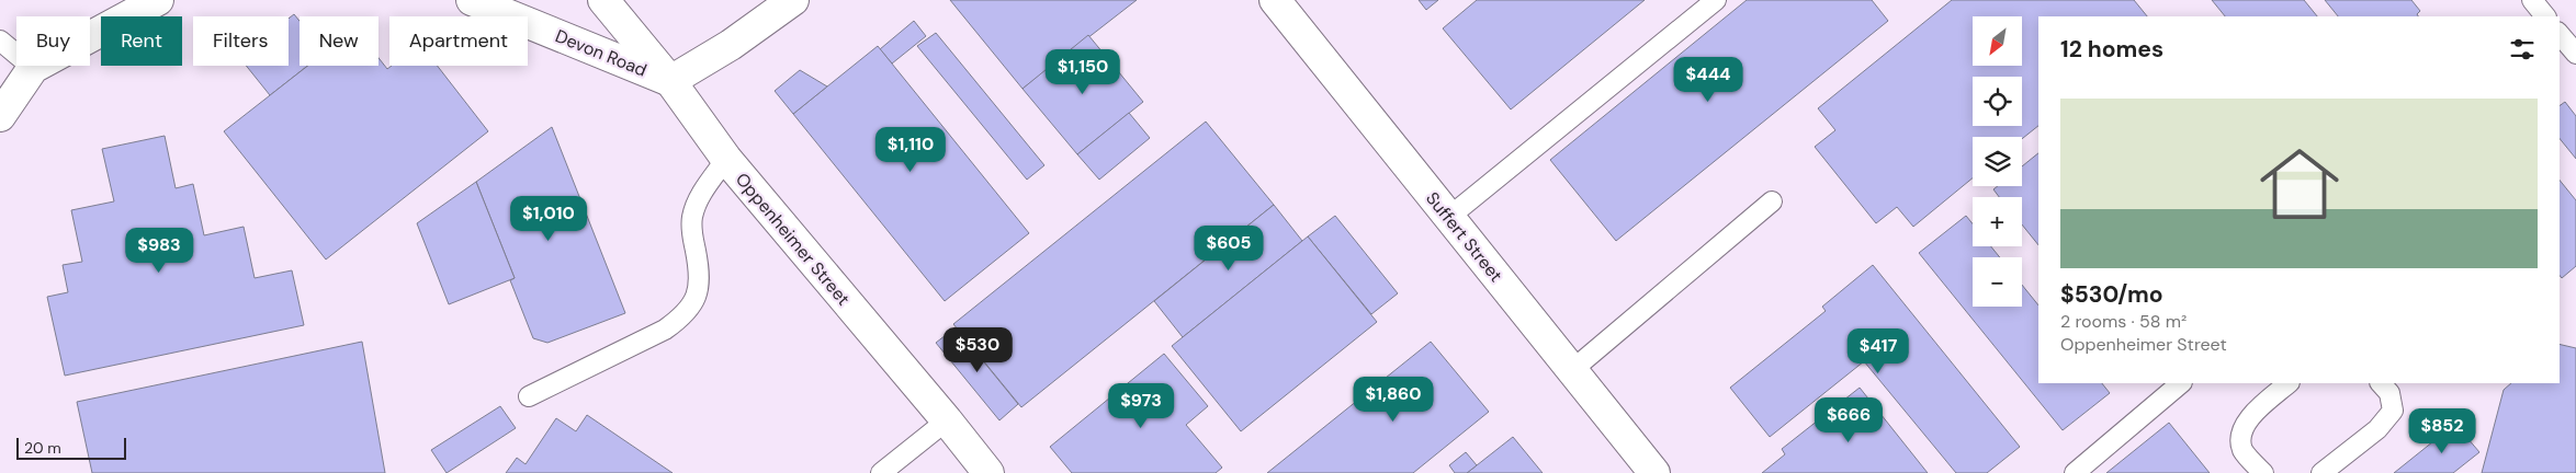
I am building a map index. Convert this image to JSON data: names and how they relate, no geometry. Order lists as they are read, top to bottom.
{
  "streets": {
    "street": ["Devon Road", "Suffert Street", "Oppenheimer Street"]
  },
  "crossings": [
    ["Devon Road", "Oppenheimer Street"]
  ],
  "scale_bar": "20 m",
  "north": "bottom left",
  "page": {
    "map_buttons": ["+", "−"],
    "chip": [
      "Buy",
      "Rent",
      "Filters",
      "New",
      "Apartment"
    ],
    "heading": "12 homes",
    "price": [
      "$1,150",
      "$444",
      "$1,110",
      "$1,010",
      "$605",
      "$983",
      "$530",
      "$417",
      "$1,860",
      "$973",
      "$666",
      "$852"
    ],
    "list": [
      {
        "name": "$530/mo",
        "note": "2 rooms · 58 m² · Oppenheimer Street"
      }
    ],
    "scale": "20 m"
  }
}
